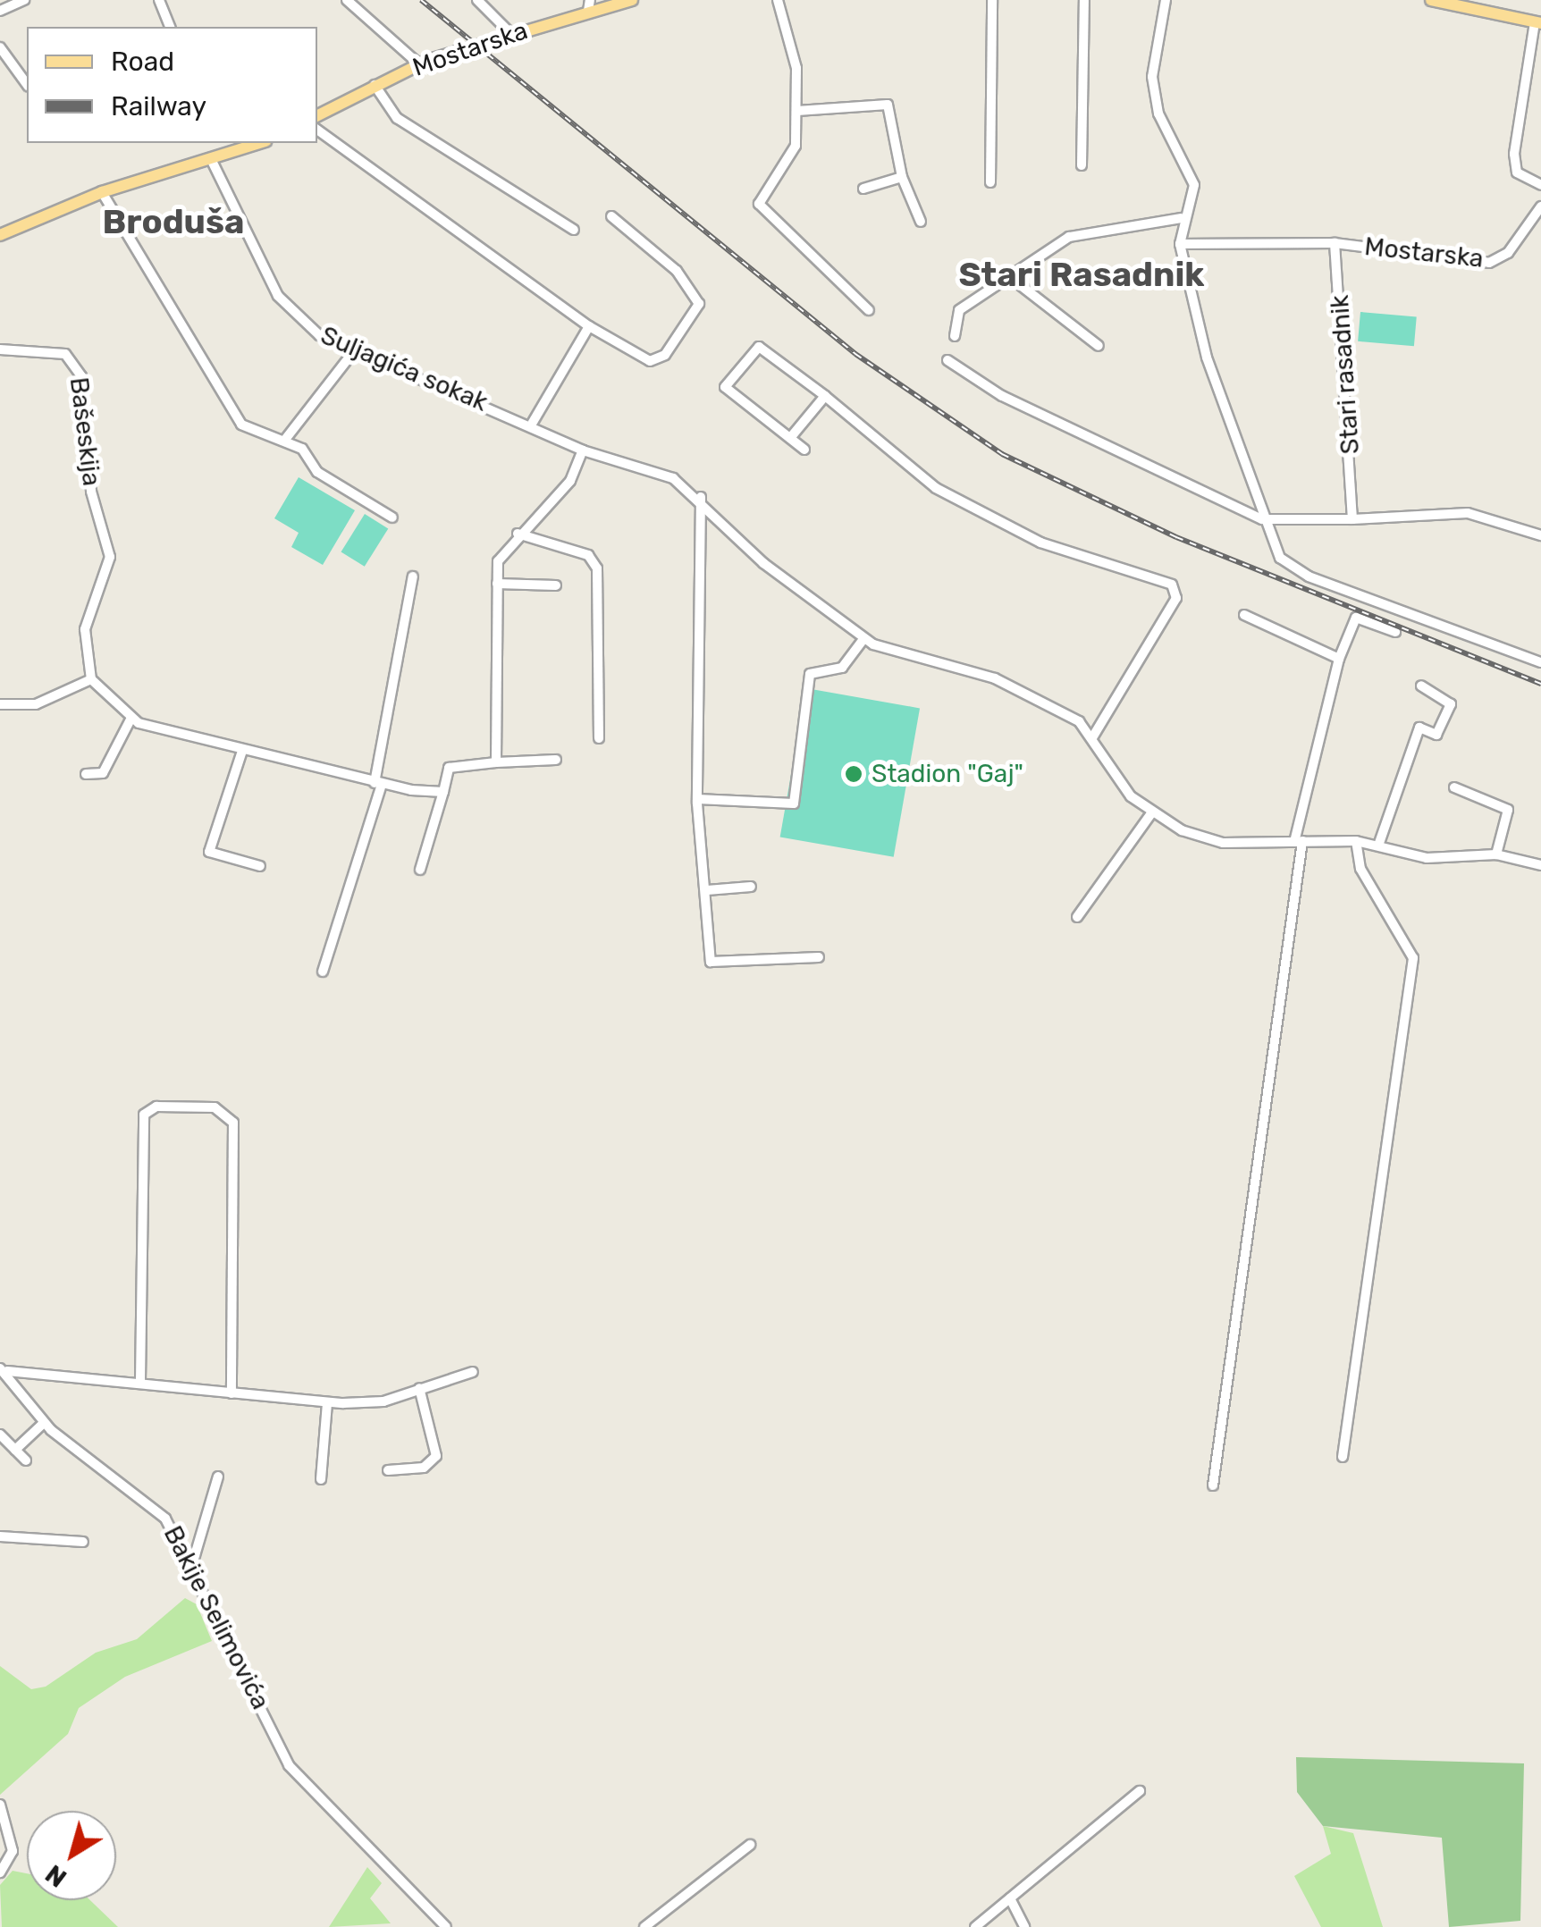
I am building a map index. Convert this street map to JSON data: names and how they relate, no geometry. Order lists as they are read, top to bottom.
{
  "streets": {
    "main road": ["Mostarska"],
    "street": [
      "Suljagića sokak",
      "Stari rasadnik",
      "Bašeskija",
      "Bakije Selimovića"
    ]
  },
  "crossings": [
    ["Mostarska", "Stari rasadnik"]
  ],
  "districts": ["Broduša", "Stari Rasadnik"],
  "places": ["Stadion \"Gaj\""],
  "legend": ["Road", "Railway"],
  "north": "bottom left"
}
